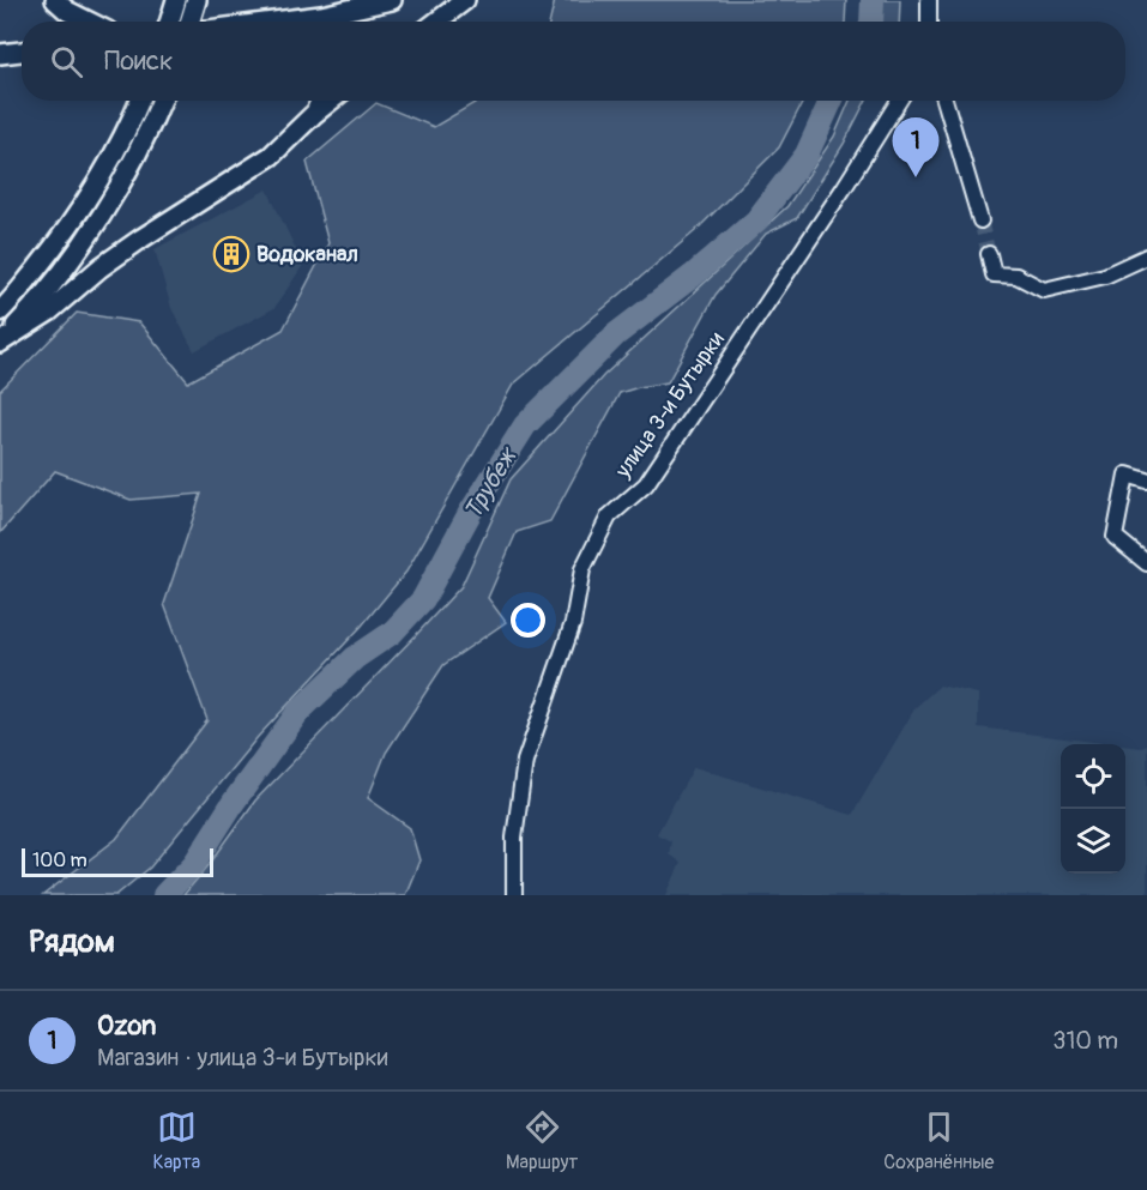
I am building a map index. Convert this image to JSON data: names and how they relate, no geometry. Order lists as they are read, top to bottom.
{
  "streets": {
    "street": ["улица 3-и Бутырки"]
  },
  "water": ["Трубеж"],
  "places": {
    "building": ["Водоканал"]
  },
  "scale_bar": "100 m",
  "page": {
    "search": "Поиск",
    "pins": "1",
    "scale": "100 m",
    "heading": "Рядом",
    "list": [
      {
        "mark": "1",
        "name": "Ozon",
        "note": "Магазин · улица 3-и Бутырки",
        "value": "310 m"
      }
    ],
    "nav": ["Карта", "Маршрут", "Сохранённые"]
  }
}
